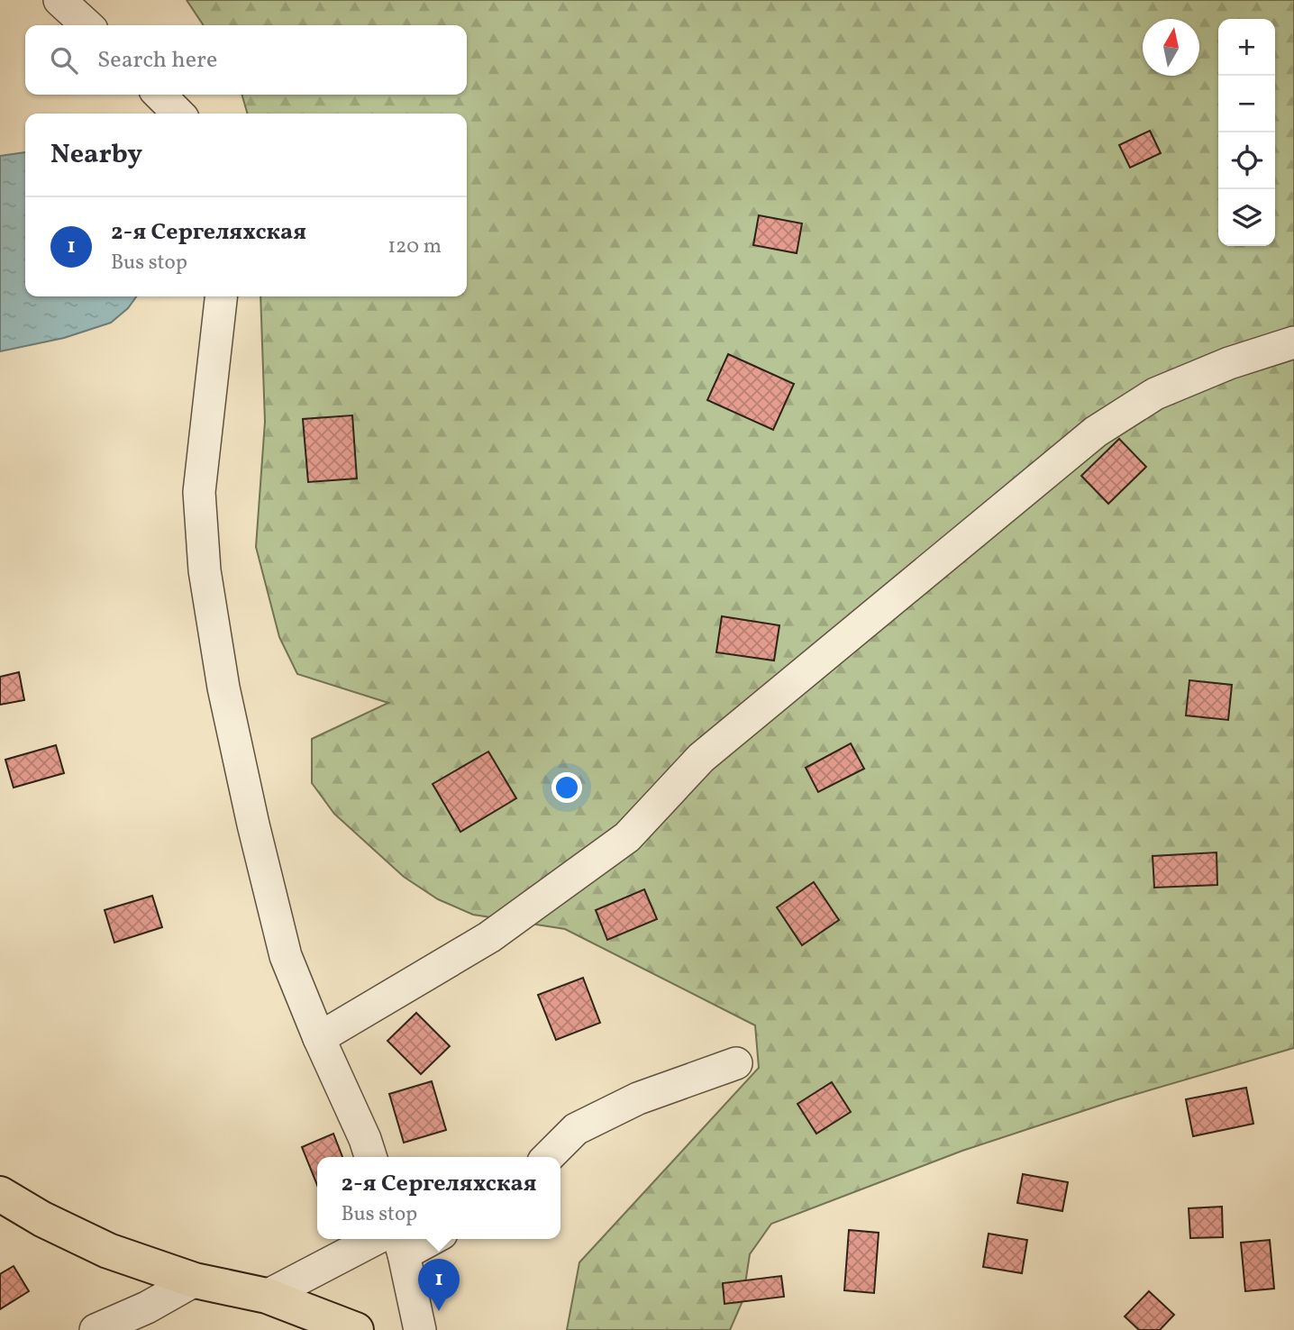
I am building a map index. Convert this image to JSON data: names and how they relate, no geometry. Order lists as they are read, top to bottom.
{
  "north": "top",
  "page": {
    "map_buttons": ["+", "−"],
    "search": "Search here",
    "heading": "Nearby",
    "list": [
      {
        "mark": "1",
        "name": "2-я Сергеляхская",
        "note": "Bus stop",
        "value": "120 m"
      }
    ],
    "popup": ["2-я Сергеляхская", "Bus stop"],
    "pins": "1"
  }
}
